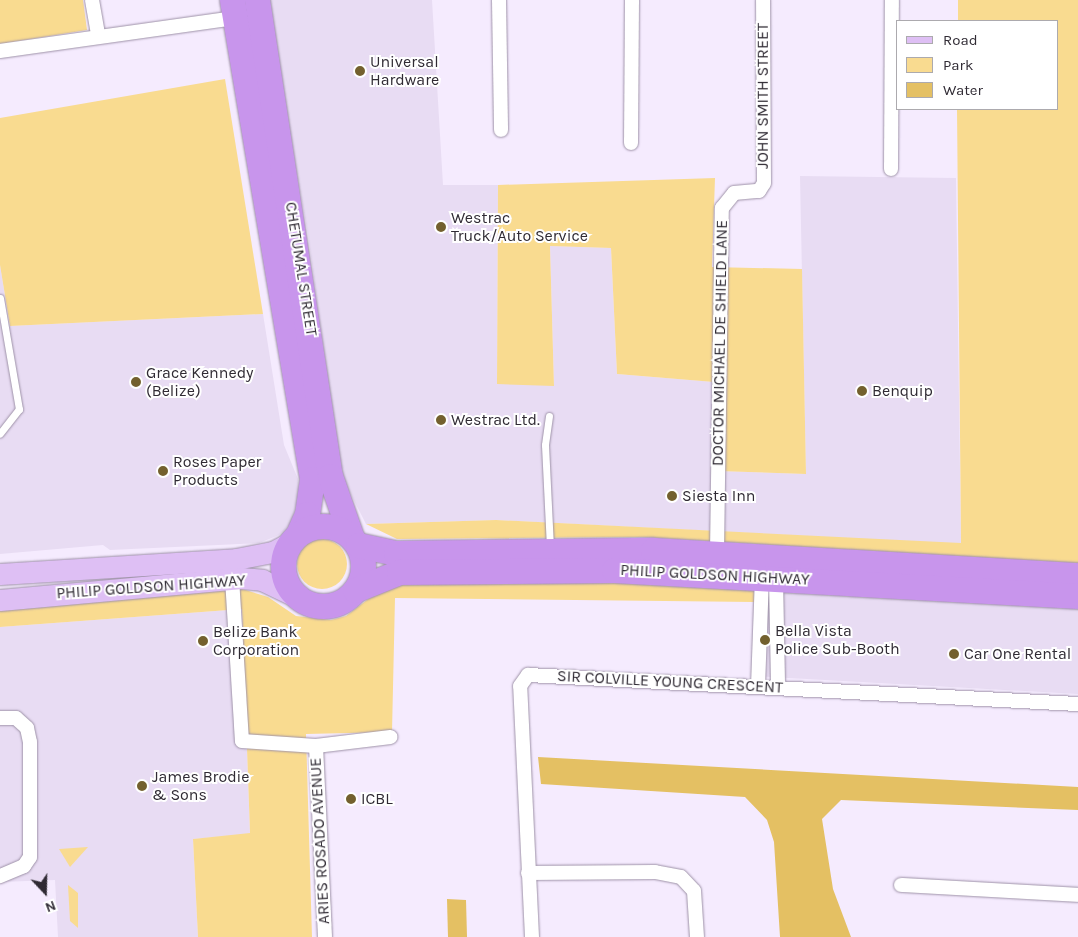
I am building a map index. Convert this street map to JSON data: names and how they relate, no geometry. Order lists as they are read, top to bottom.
{
  "streets": {
    "highway": ["CHETUMAL STREET", "PHILIP GOLDSON HIGHWAY"],
    "street": [
      "JOHN SMITH STREET",
      "DOCTOR MICHAEL DE SHIELD LANE",
      "SIR COLVILLE YOUNG CRESCENT",
      "ARIES ROSADO AVENUE"
    ]
  },
  "crossings": [
    ["JOHN SMITH STREET", "DOCTOR MICHAEL DE SHIELD LANE"],
    ["CHETUMAL STREET", "PHILIP GOLDSON HIGHWAY"],
    ["DOCTOR MICHAEL DE SHIELD LANE", "PHILIP GOLDSON HIGHWAY"]
  ],
  "places": [
    "Universal Hardware",
    "Westrac Truck/Auto Service",
    "Grace Kennedy (Belize)",
    "Benquip",
    "Westrac Ltd.",
    "Roses Paper Products",
    "Siesta Inn",
    "Bella Vista Police Sub-Booth",
    "Belize Bank Corporation",
    "Car One Rental",
    "James Brodie & Sons",
    "ICBL"
  ],
  "legend": ["Road", "Park", "Water"],
  "north": "bottom"
}
